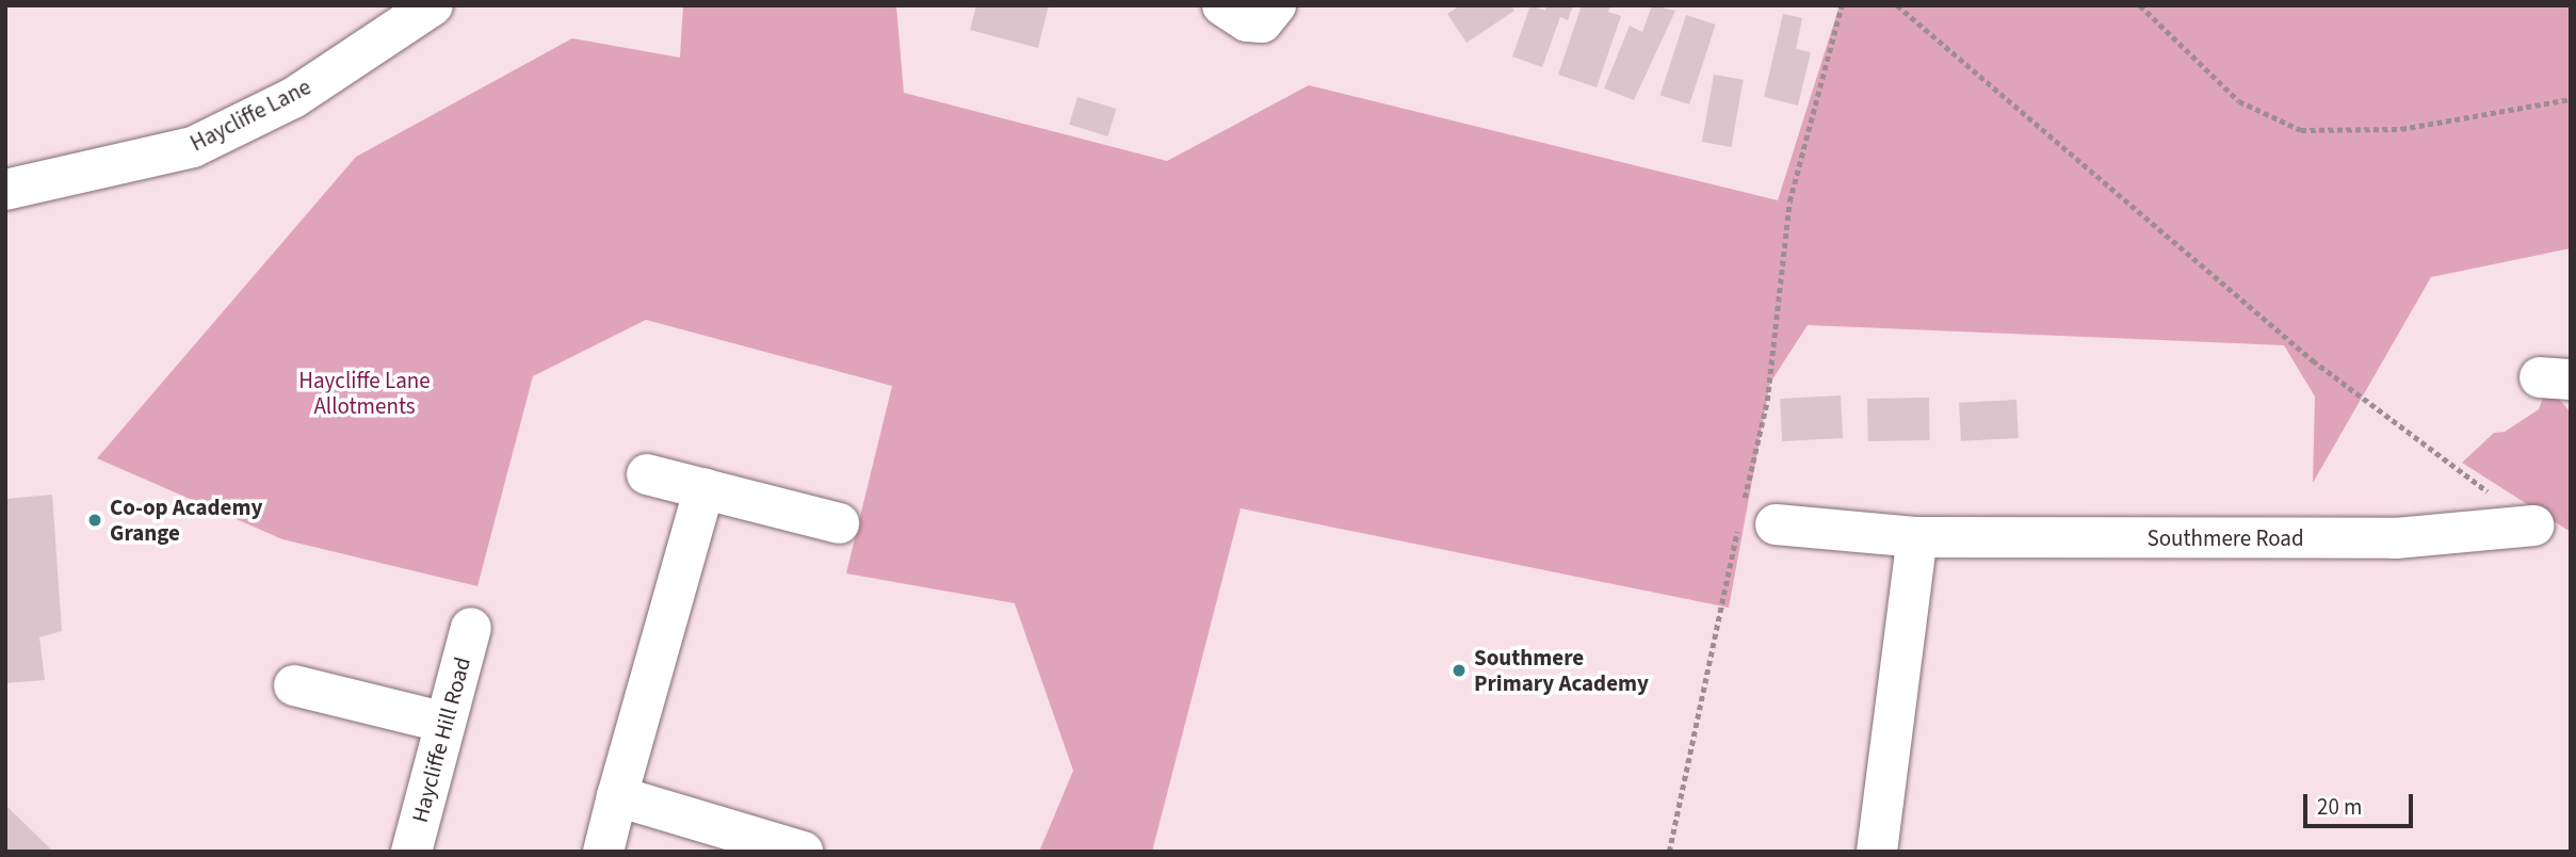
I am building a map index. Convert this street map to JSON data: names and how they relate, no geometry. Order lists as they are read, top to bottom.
{
  "streets": {
    "street": ["Haycliffe Lane", "Southmere Road", "Haycliffe Hill Road"]
  },
  "parks": ["Haycliffe Lane Allotments"],
  "places": ["Co-op Academy Grange", "Southmere Primary Academy"],
  "scale_bar": "20 m"
}
